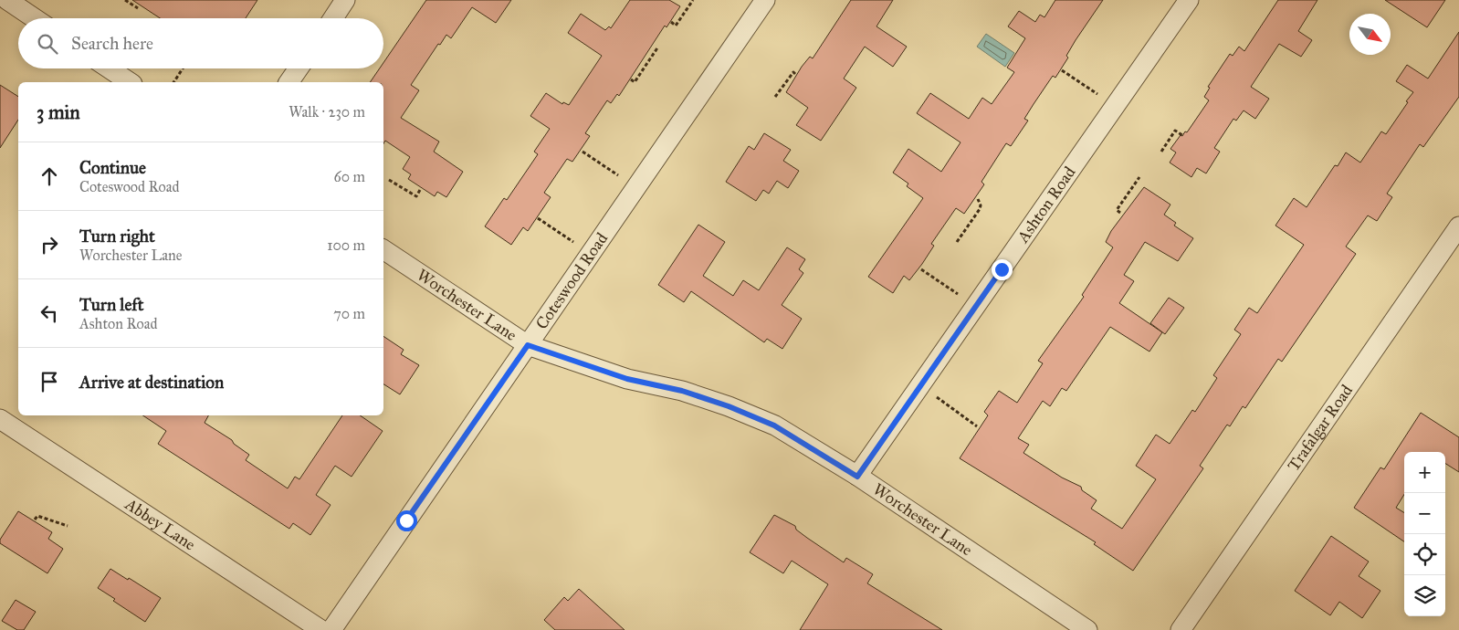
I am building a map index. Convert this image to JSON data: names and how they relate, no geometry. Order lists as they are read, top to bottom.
{
  "streets": {
    "street": [
      "Ashton Road",
      "Coteswood Road",
      "Worchester Lane",
      "Trafalgar Road",
      "Abbey Lane"
    ]
  },
  "crossings": [
    ["Ashton Road", "Worchester Lane"],
    ["Coteswood Road", "Worchester Lane"]
  ],
  "north": "bottom right",
  "page": {
    "search": "Search here",
    "heading": ["3 min", "Walk · 230 m"],
    "list": [
      ["Continue", "Coteswood Road", "60 m"],
      ["Turn right", "Worchester Lane", "100 m"],
      ["Turn left", "Ashton Road", "70 m"],
      "Arrive at destination"
    ],
    "map_buttons": ["+", "−"]
  }
}
